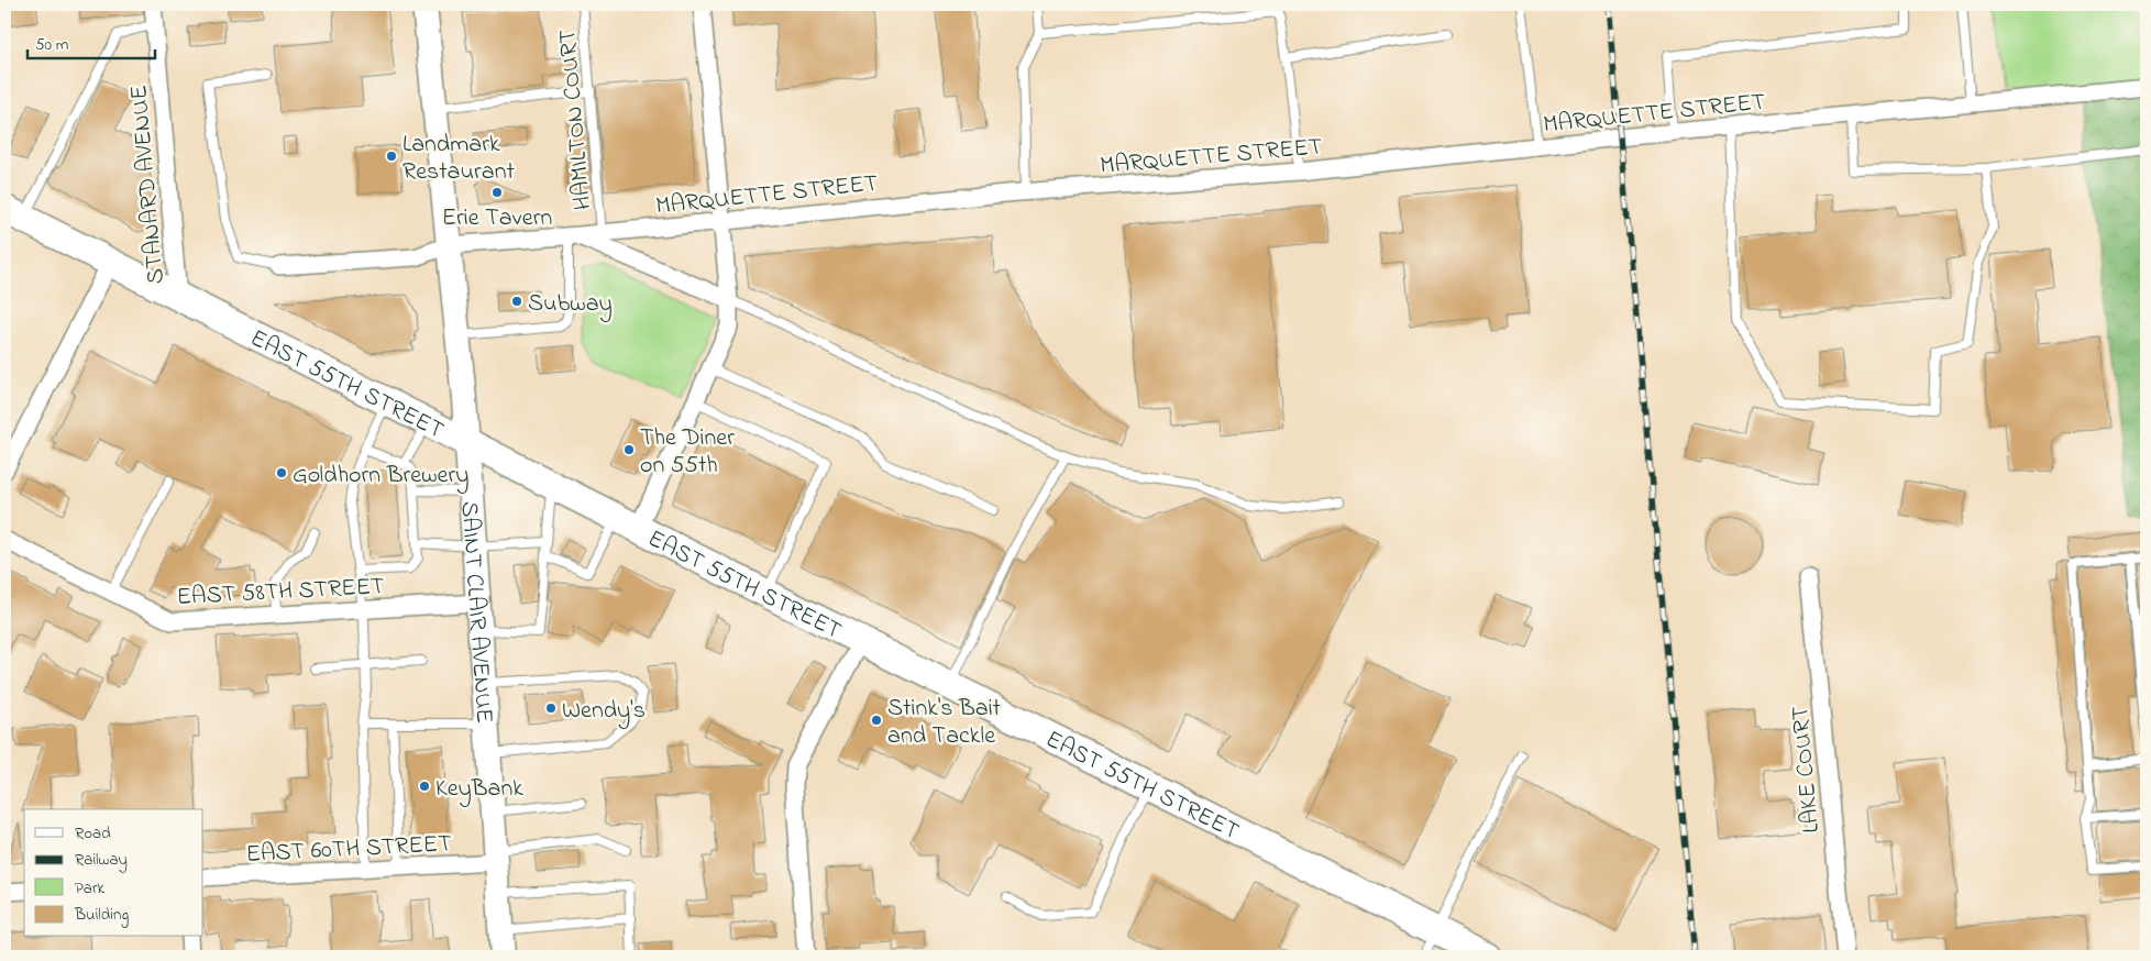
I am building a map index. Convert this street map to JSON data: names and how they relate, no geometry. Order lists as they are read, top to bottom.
{
  "streets": {
    "main road": ["EAST 55TH STREET", "SAINT CLAIR AVENUE"],
    "street": [
      "MARQUETTE STREET",
      "STANARD AVENUE",
      "EAST 58TH STREET",
      "LAKE COURT",
      "EAST 60TH STREET"
    ],
    "lane": ["HAMILTON COURT"]
  },
  "crossings": [
    ["MARQUETTE STREET", "HAMILTON COURT"],
    ["MARQUETTE STREET", "SAINT CLAIR AVENUE"],
    ["STANARD AVENUE", "EAST 55TH STREET"],
    ["EAST 55TH STREET", "SAINT CLAIR AVENUE"],
    ["EAST 58TH STREET", "SAINT CLAIR AVENUE"],
    ["SAINT CLAIR AVENUE", "EAST 60TH STREET"]
  ],
  "places": [
    "Landmark Restaurant",
    "Erie Tavern",
    "Subway",
    "The Diner on 55th",
    "Goldhorn Brewery",
    "Wendy's",
    "Stink's Bait and Tackle",
    "KeyBank"
  ],
  "legend": [
    "Road",
    "Railway",
    "Park",
    "Building"
  ],
  "scale_bar": "50 m"
}
